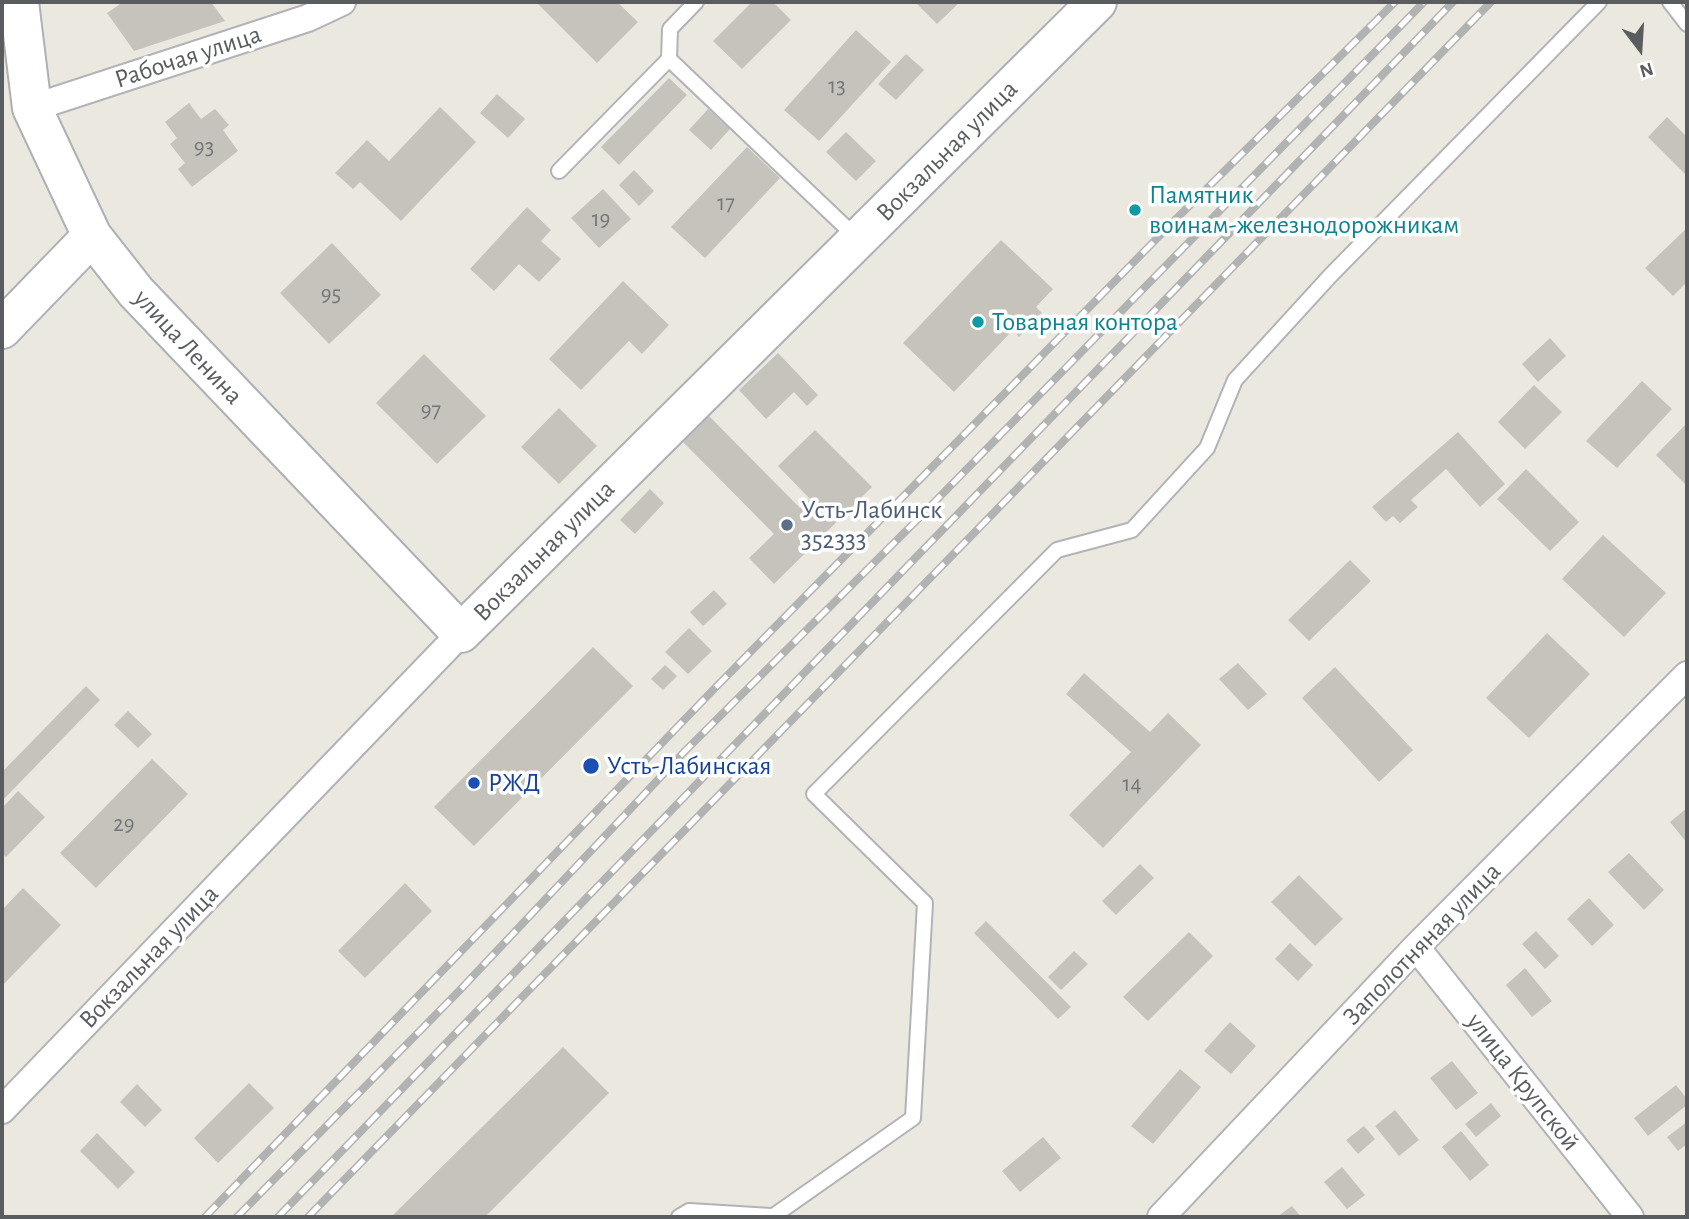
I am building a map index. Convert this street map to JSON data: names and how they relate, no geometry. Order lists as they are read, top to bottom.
{
  "streets": {
    "street": [
      "Рабочая улица",
      "Вокзальная улица",
      "улица Ленина",
      "Заполотняная улица",
      "улица Крупской"
    ]
  },
  "crossings": [
    ["Рабочая улица", "улица Ленина"],
    ["Вокзальная улица", "улица Ленина"],
    ["Заполотняная улица", "улица Крупской"]
  ],
  "places": [
    "Памятник воинам-железнодорожникам",
    "Товарная контора",
    "Усть-Лабинск 352333",
    "Усть-Лабинская",
    "РЖД"
  ],
  "house_numbers": [
    "13",
    "93",
    "17",
    "19",
    "95",
    "97",
    "14",
    "29"
  ],
  "north": "bottom"
}
